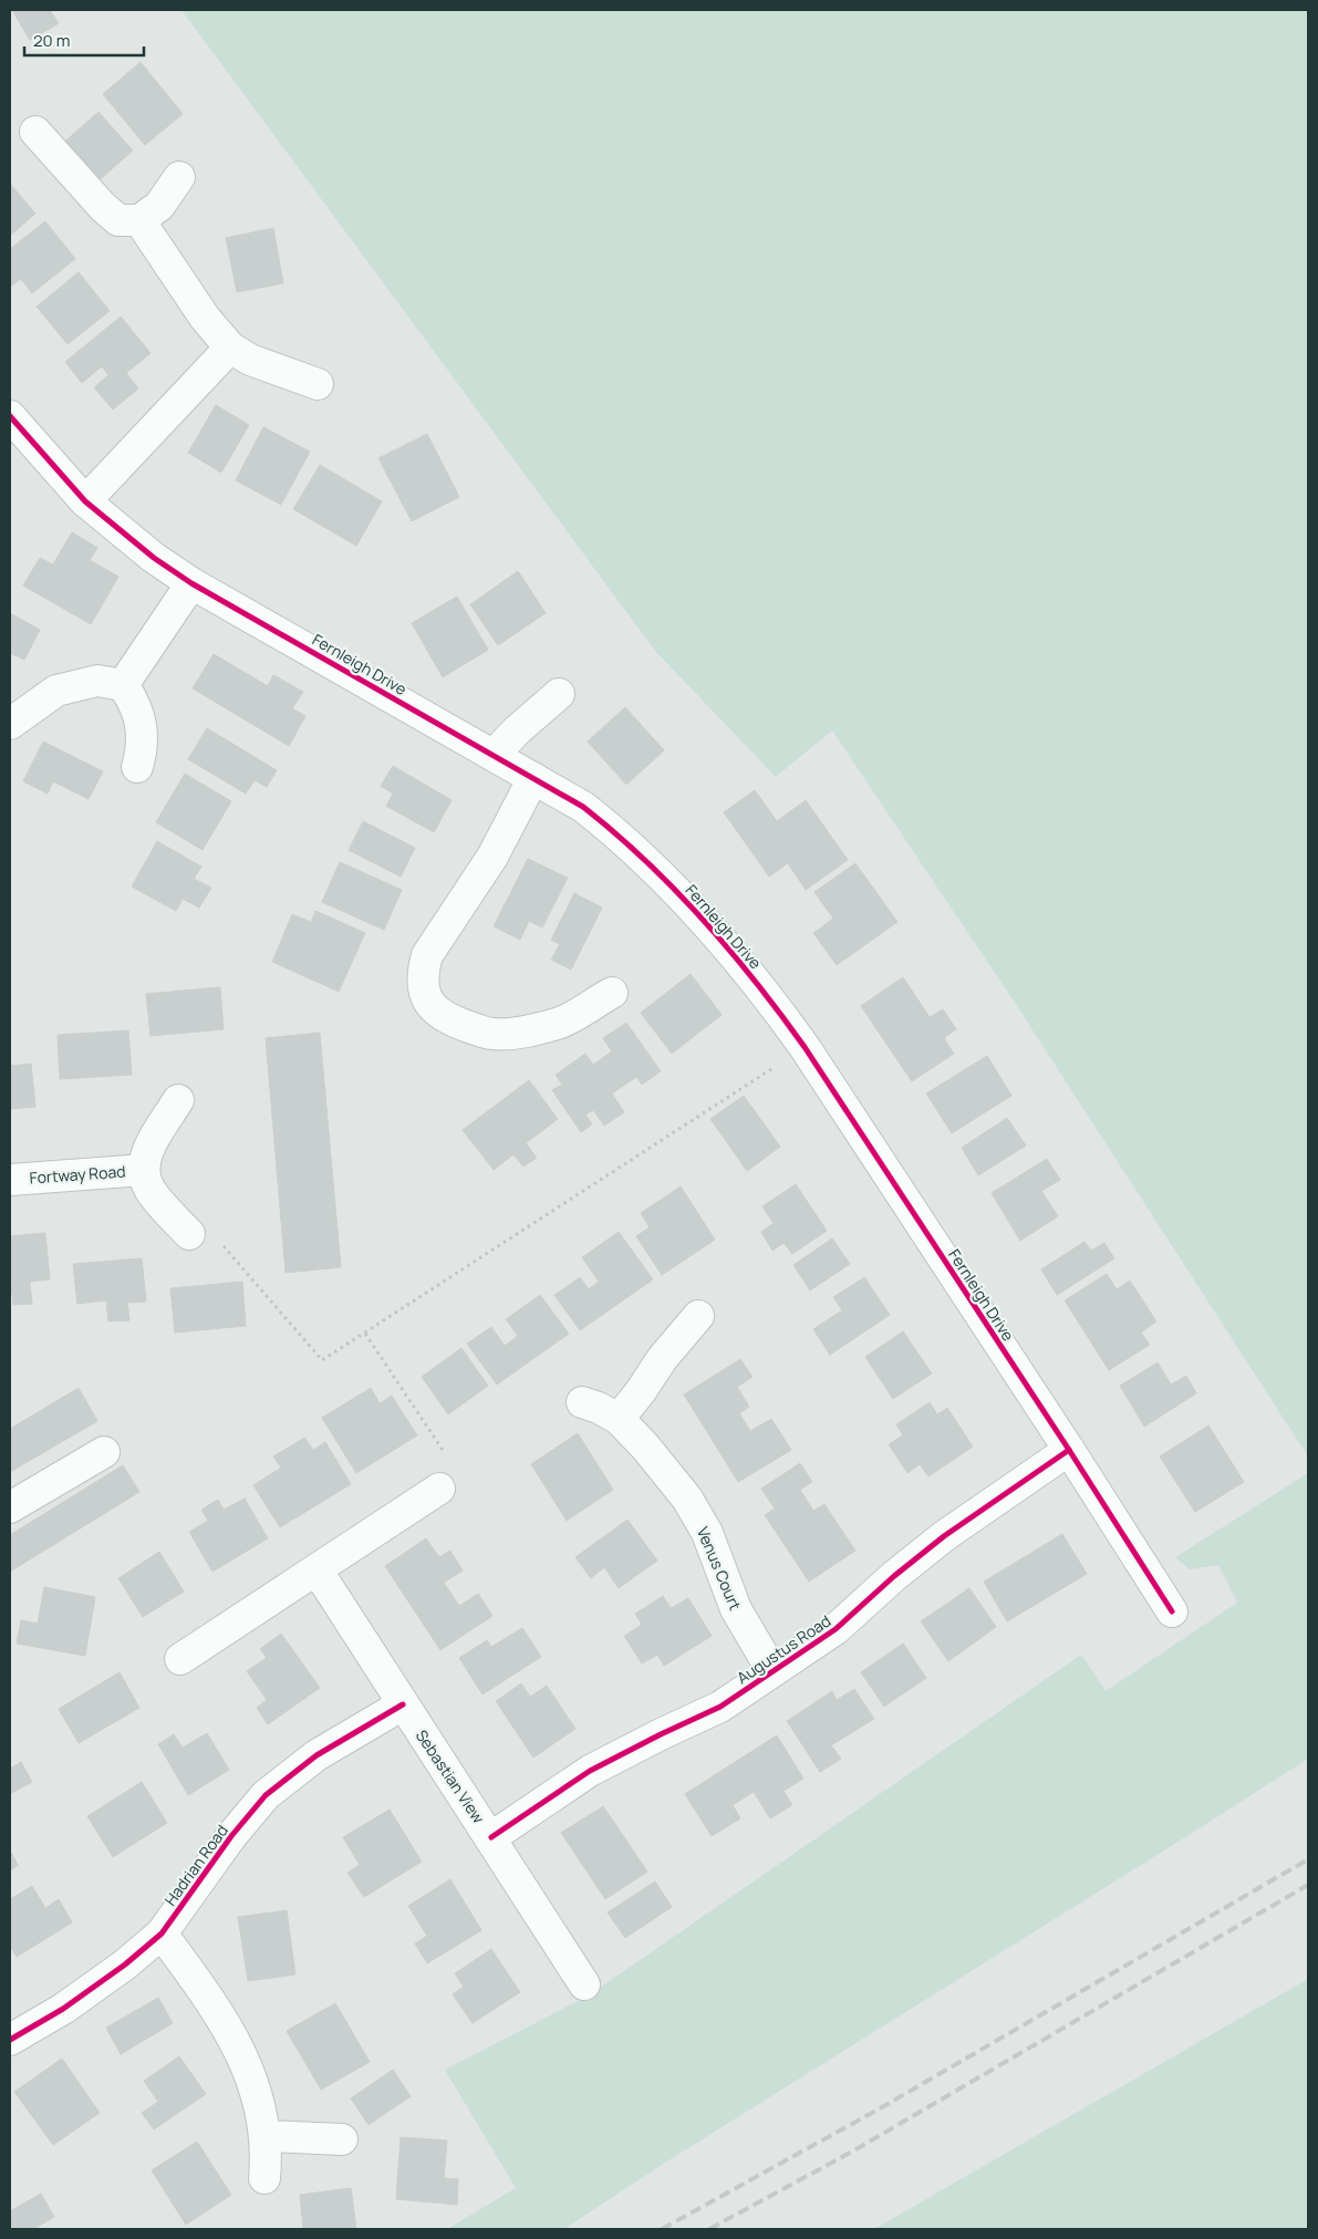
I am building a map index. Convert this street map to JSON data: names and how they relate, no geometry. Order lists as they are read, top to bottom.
{
  "streets": {
    "street": [
      "Fernleigh Drive",
      "Fortway Road",
      "Venus Court",
      "Augustus Road",
      "Sebastian View",
      "Hadrian Road"
    ]
  },
  "crossings": [
    ["Fernleigh Drive", "Augustus Road"],
    ["Venus Court", "Augustus Road"],
    ["Augustus Road", "Sebastian View"],
    ["Sebastian View", "Hadrian Road"]
  ],
  "scale_bar": "20 m"
}
